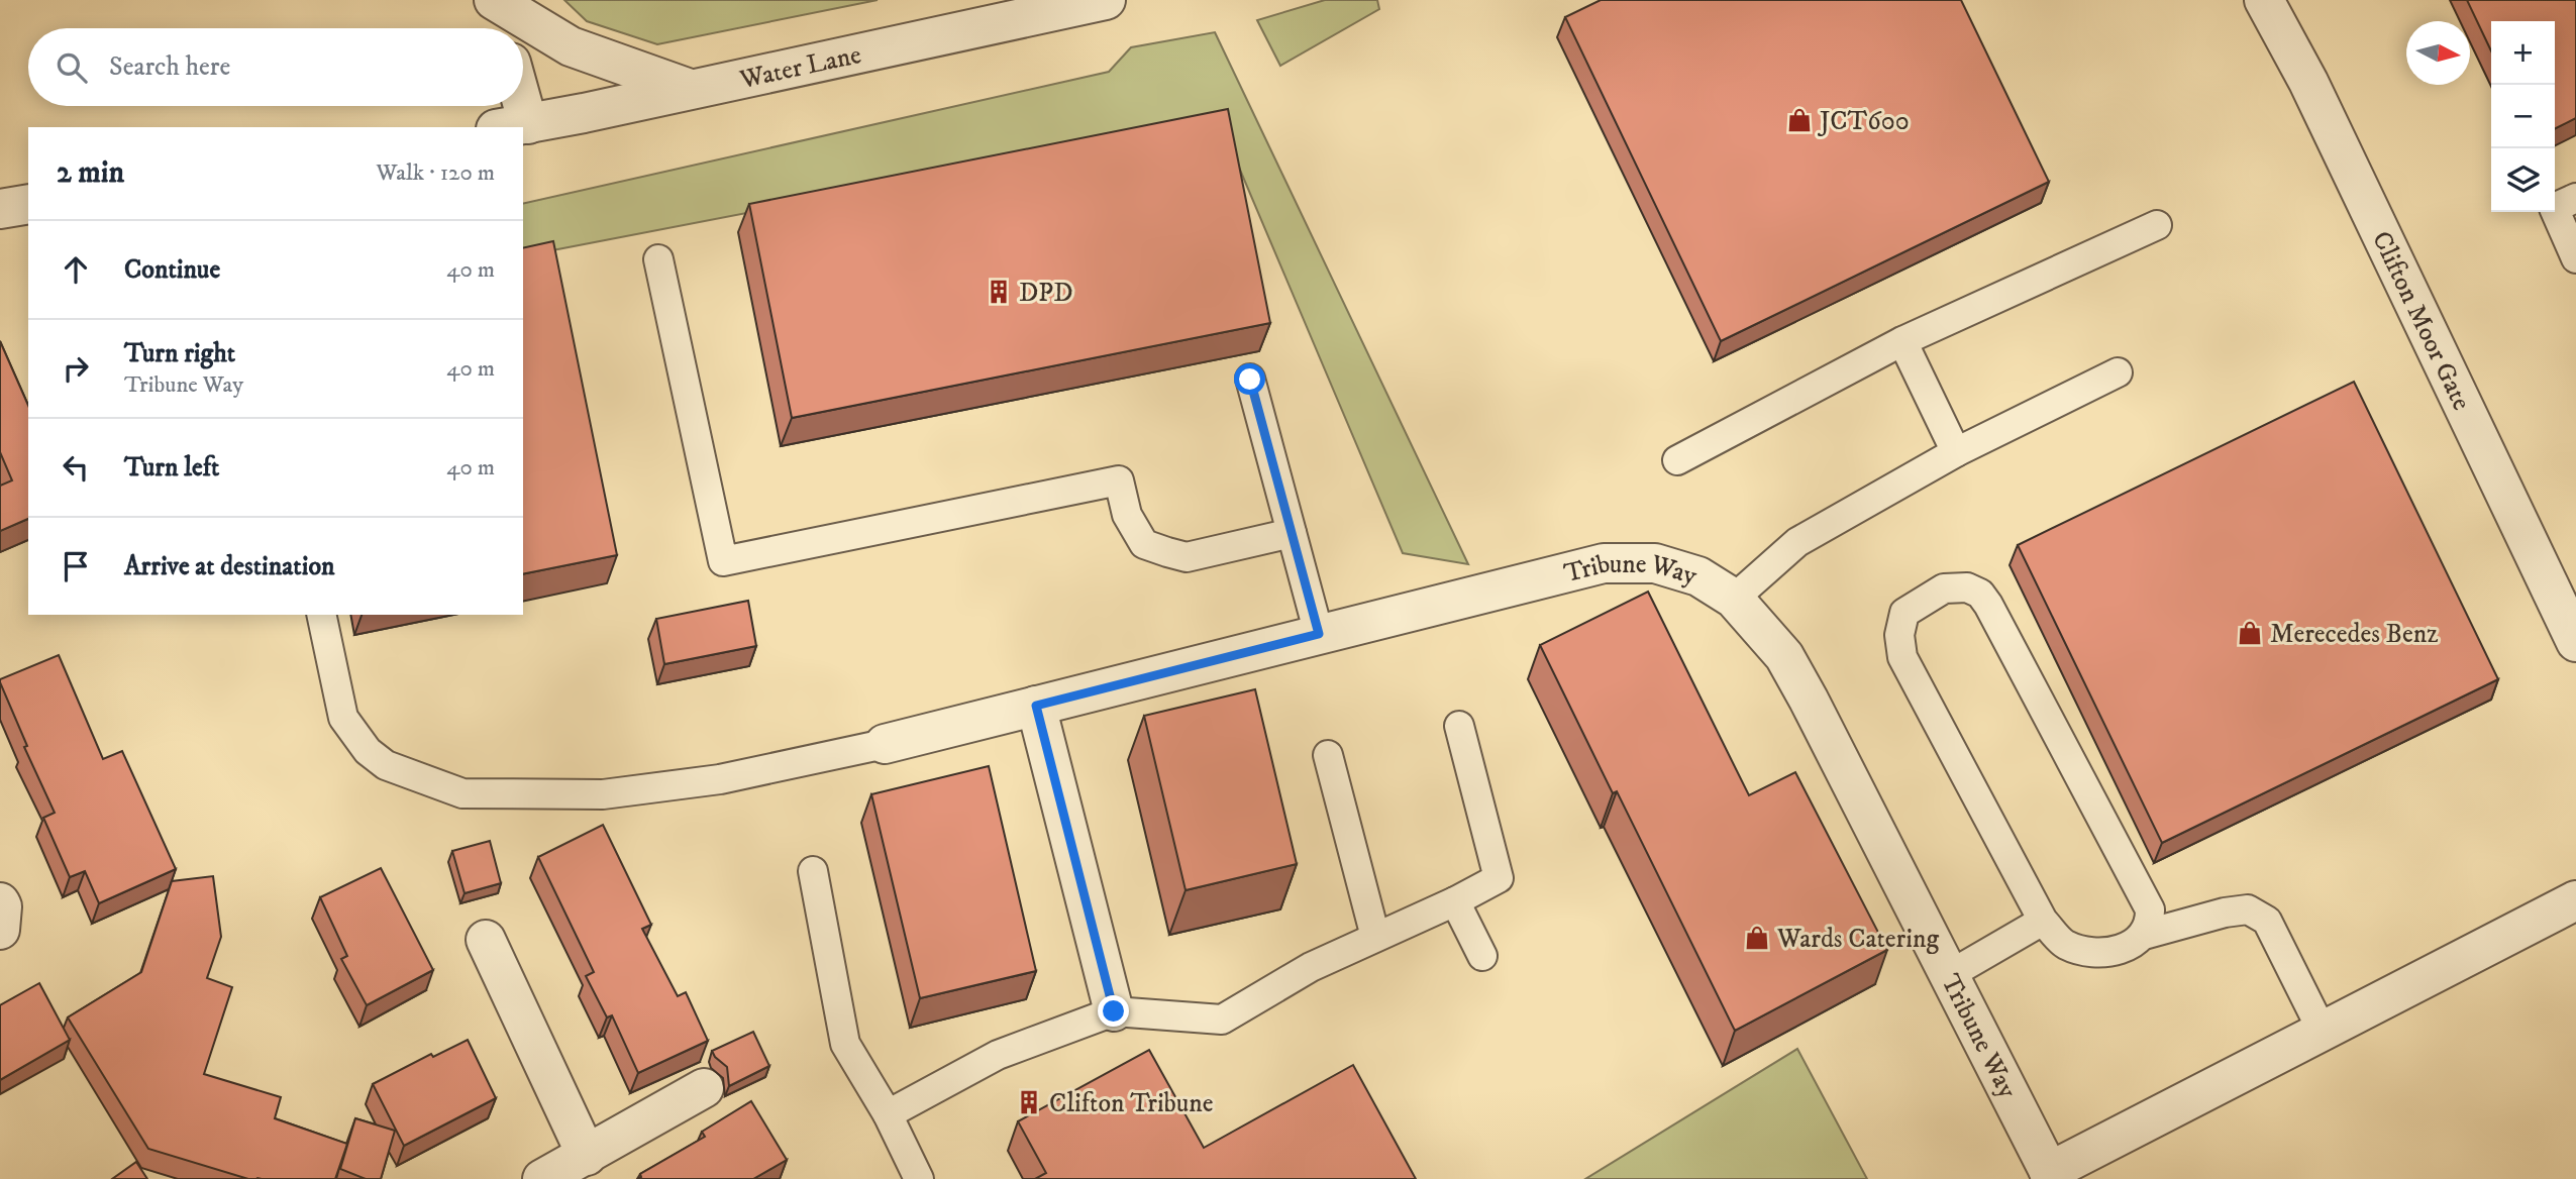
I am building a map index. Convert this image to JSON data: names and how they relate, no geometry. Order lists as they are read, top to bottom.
{
  "streets": {
    "street": ["Water Lane", "Clifton Moor Gate", "Tribune Way"]
  },
  "places": {
    "shop": ["JCT600", "Merecedes Benz", "Wards Catering"],
    "building": ["DPD", "Clifton Tribune"]
  },
  "north": "right",
  "page": {
    "map_buttons": ["+", "−"],
    "search": "Search here",
    "heading": ["2 min", "Walk · 120 m"],
    "list": [
      ["Continue", "40 m"],
      ["Turn right", "Tribune Way", "40 m"],
      ["Turn left", "40 m"],
      "Arrive at destination"
    ]
  }
}
